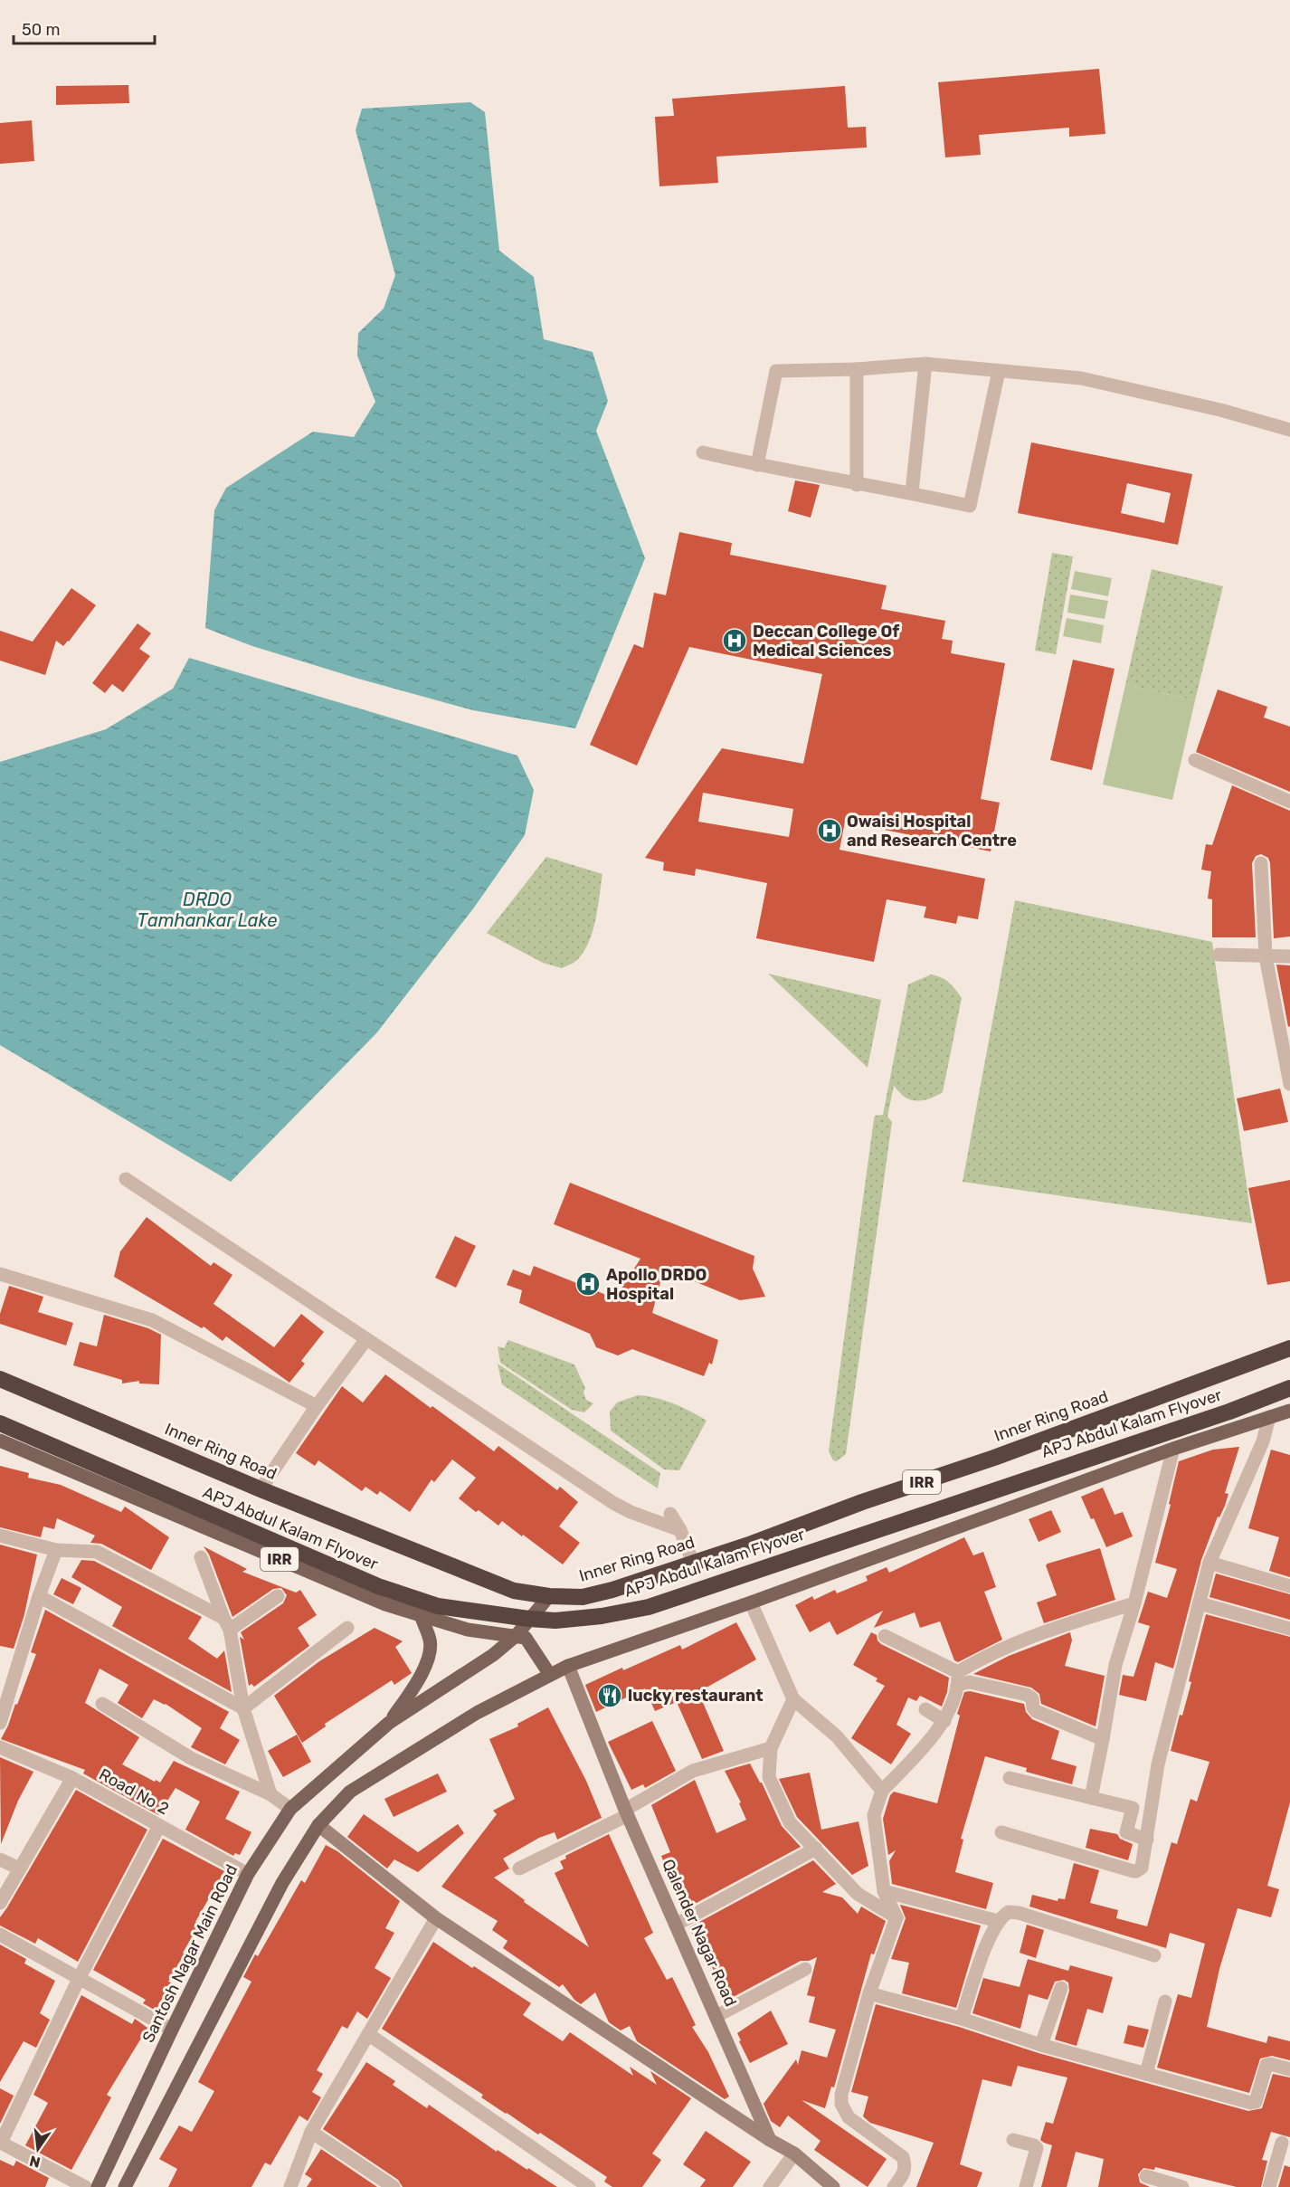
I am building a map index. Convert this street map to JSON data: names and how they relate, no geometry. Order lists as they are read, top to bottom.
{
  "streets": {
    "highway": ["Inner Ring Road", "APJ Abdul Kalam Flyover", "IRR"],
    "main road": ["Santosh Nagar Main ROad"],
    "street": ["Road No 2", "Qalender Nagar Road"]
  },
  "crossings": [
    ["Inner Ring Road", "Santosh Nagar Main ROad"],
    ["IRR", "Santosh Nagar Main ROad"],
    ["Road No 2", "Santosh Nagar Main ROad"]
  ],
  "water": ["DRDO Tamhankar Lake"],
  "places": {
    "hospital": ["Deccan College Of Medical Sciences", "Owaisi Hospital and Research Centre", "Apollo DRDO Hospital"],
    "restaurant": ["lucky restaurant"]
  },
  "scale_bar": "50 m",
  "north": "bottom"
}
